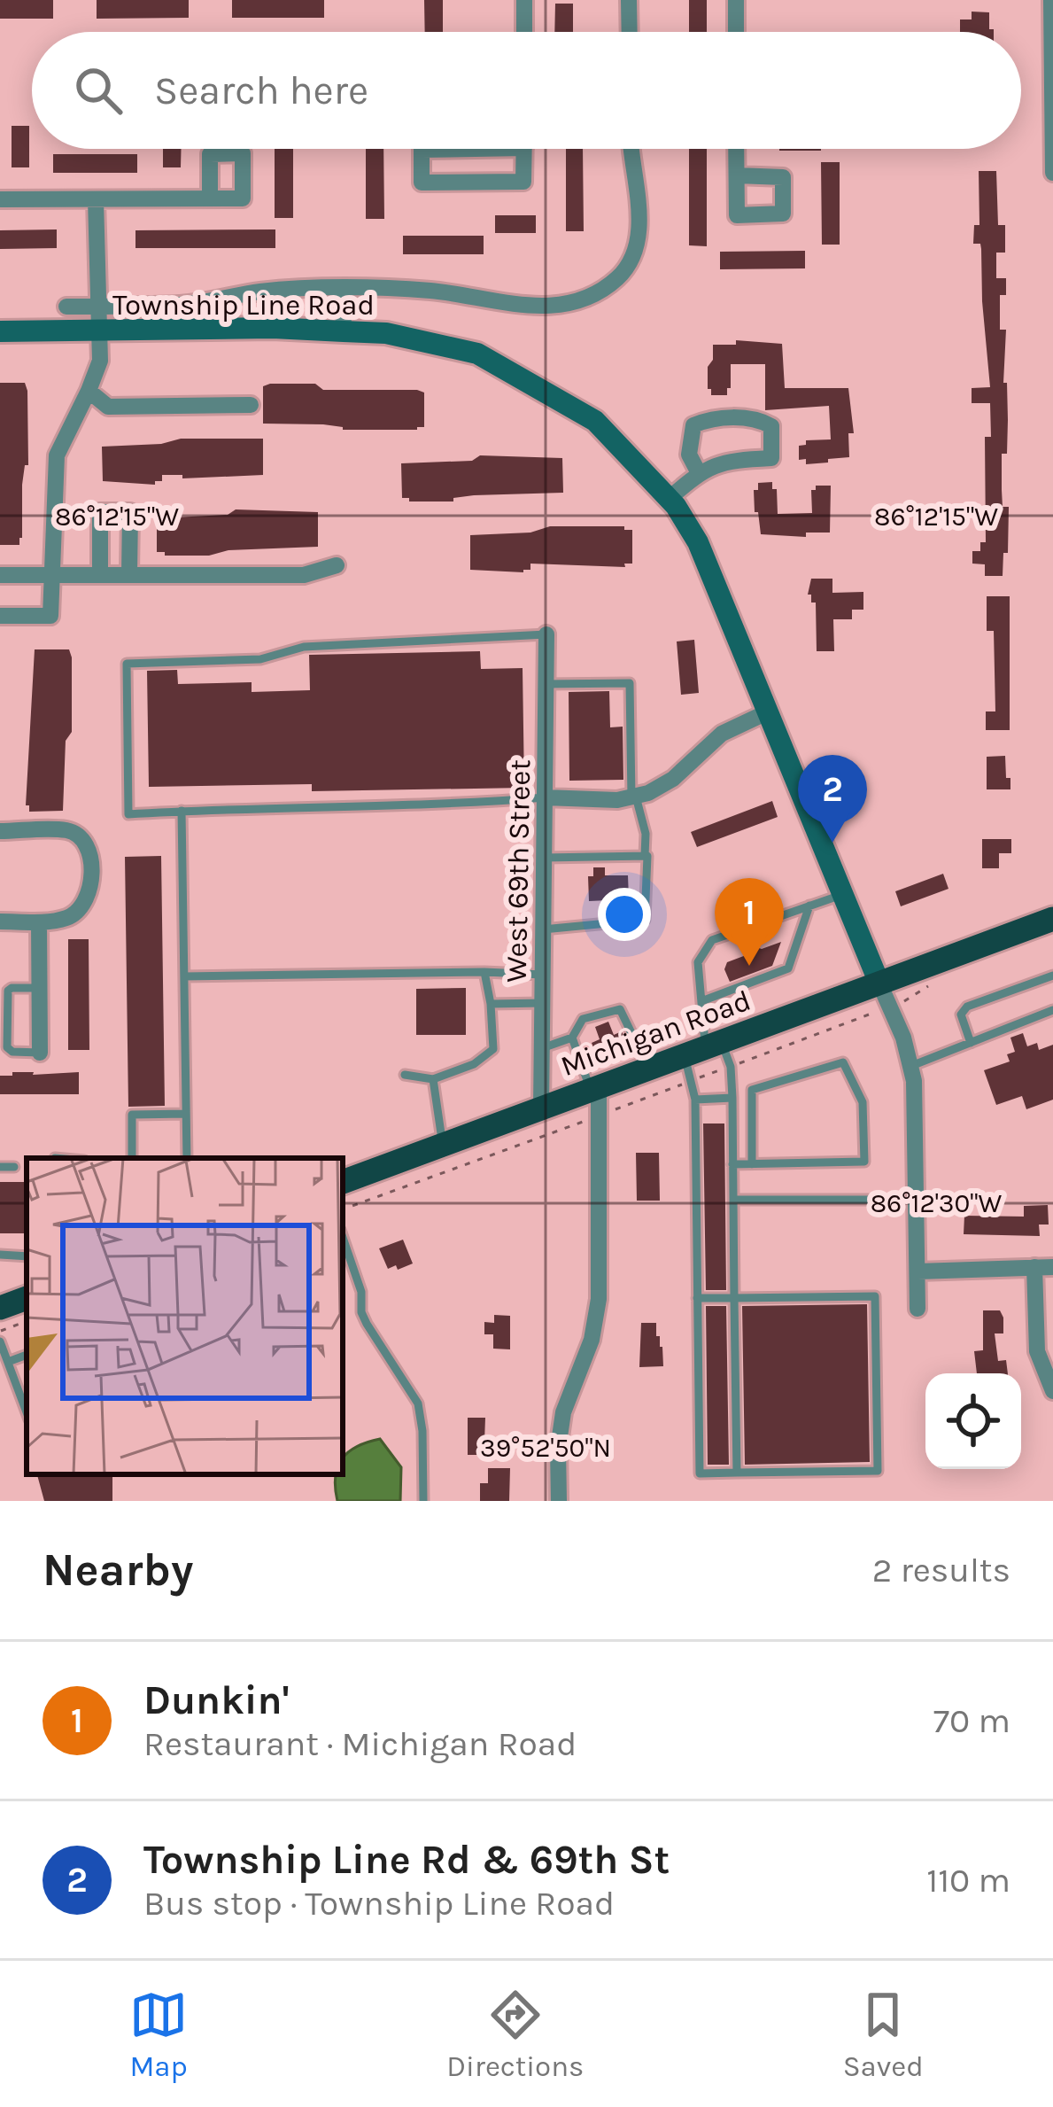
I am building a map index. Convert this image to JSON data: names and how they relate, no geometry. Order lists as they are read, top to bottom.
{
  "streets": {
    "main road": ["Township Line Road", "Michigan Road"],
    "street": ["West 69th Street"]
  },
  "crossings": [
    ["Township Line Road", "Michigan Road"],
    ["West 69th Street", "Michigan Road"]
  ],
  "page": {
    "search": "Search here",
    "pins": ["2", "1"],
    "heading": ["Nearby", "2 results"],
    "list": [
      {
        "mark": "1",
        "name": "Dunkin'",
        "note": "Restaurant · Michigan Road",
        "value": "70 m"
      },
      {
        "mark": "2",
        "name": "Township Line Rd & 69th St",
        "note": "Bus stop · Township Line Road",
        "value": "110 m"
      }
    ],
    "nav": ["Map", "Directions", "Saved"]
  },
  "coordinates": ["86°12'15\"W", "86°12'30\"W", "39°52'50\"N"]
}
